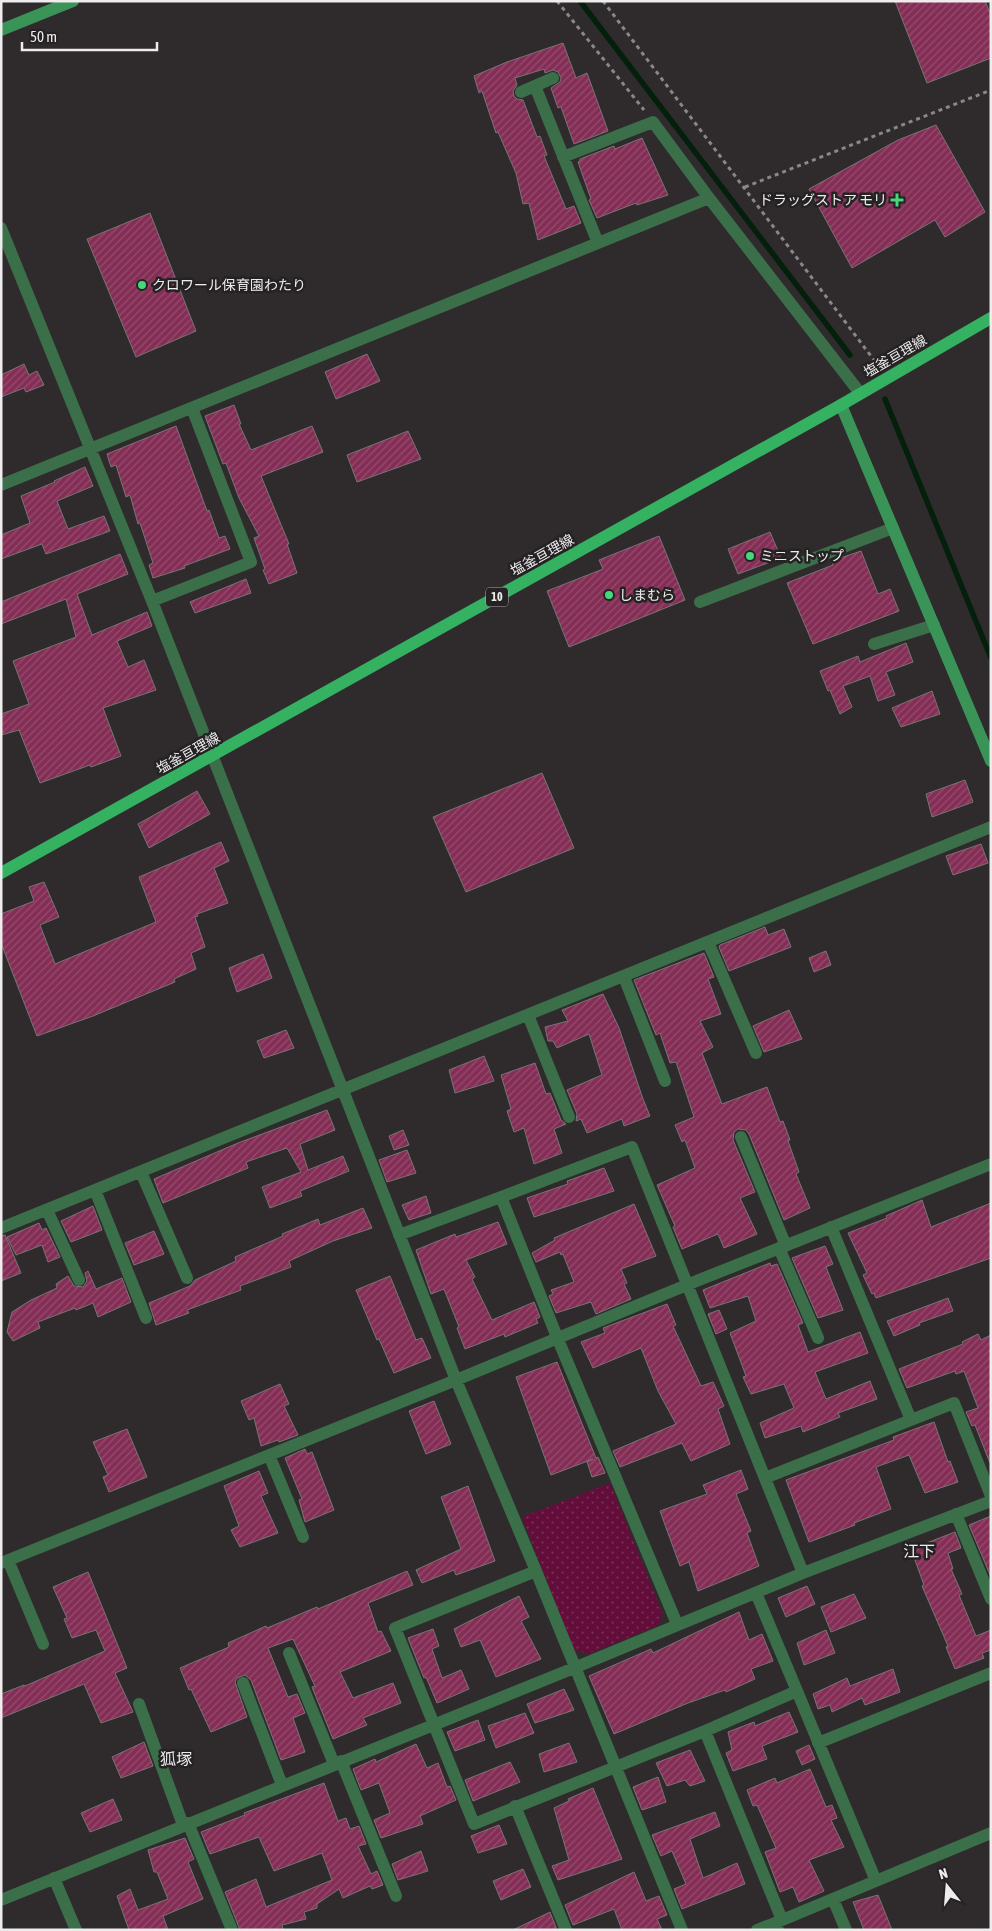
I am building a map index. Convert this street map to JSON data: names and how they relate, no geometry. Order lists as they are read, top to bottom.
{
  "streets": {
    "main road": ["塩釜亘理線", "10"]
  },
  "districts": ["江下", "狐塚"],
  "places": {
    "health": ["ドラッグストア モリ"],
    "other": ["クロワール保育園わたり", "ミニストップ", "しまむら"]
  },
  "scale_bar": "50 m",
  "north": "top"
}
